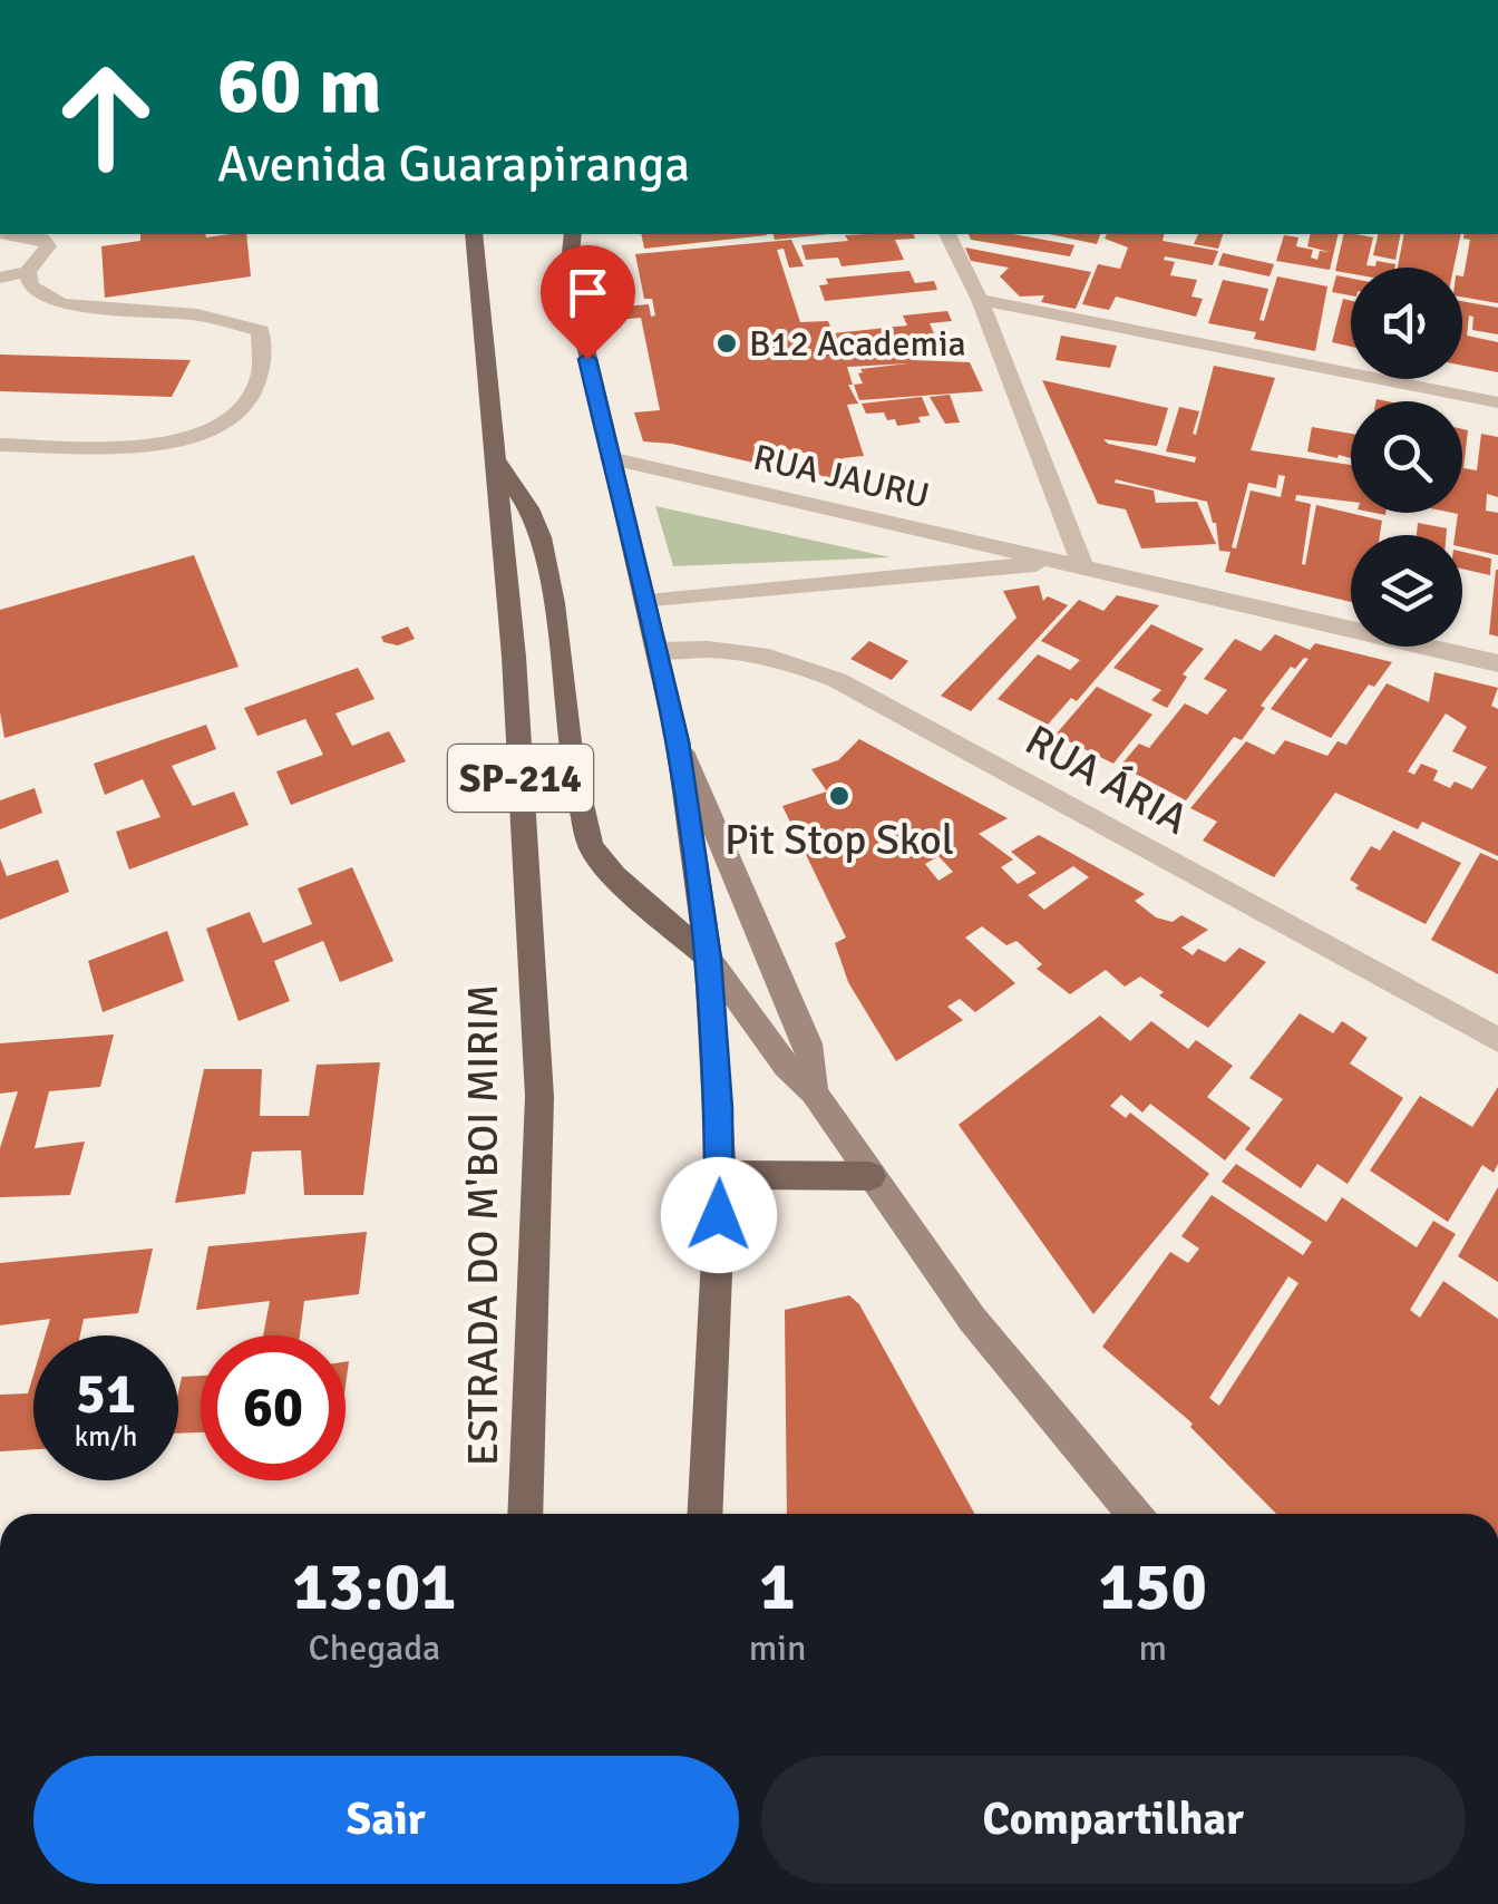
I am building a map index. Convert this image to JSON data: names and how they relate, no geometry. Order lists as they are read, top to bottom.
{
  "streets": {
    "main road": ["SP-214", "ESTRADA DO M'BOI MIRIM"],
    "street": ["RUA JAURU", "RUA ÁRIA"]
  },
  "places": ["B12 Academia", "Pit Stop Skol"],
  "page": {
    "turn": ["60 m", "Avenida Guarapiranga"],
    "speed": "51 km/h",
    "limit": "60",
    "eta": [
      "13:01",
      "Chegada",
      "1",
      "min",
      "150",
      "m"
    ],
    "buttons": ["Sair", "Compartilhar"]
  }
}
